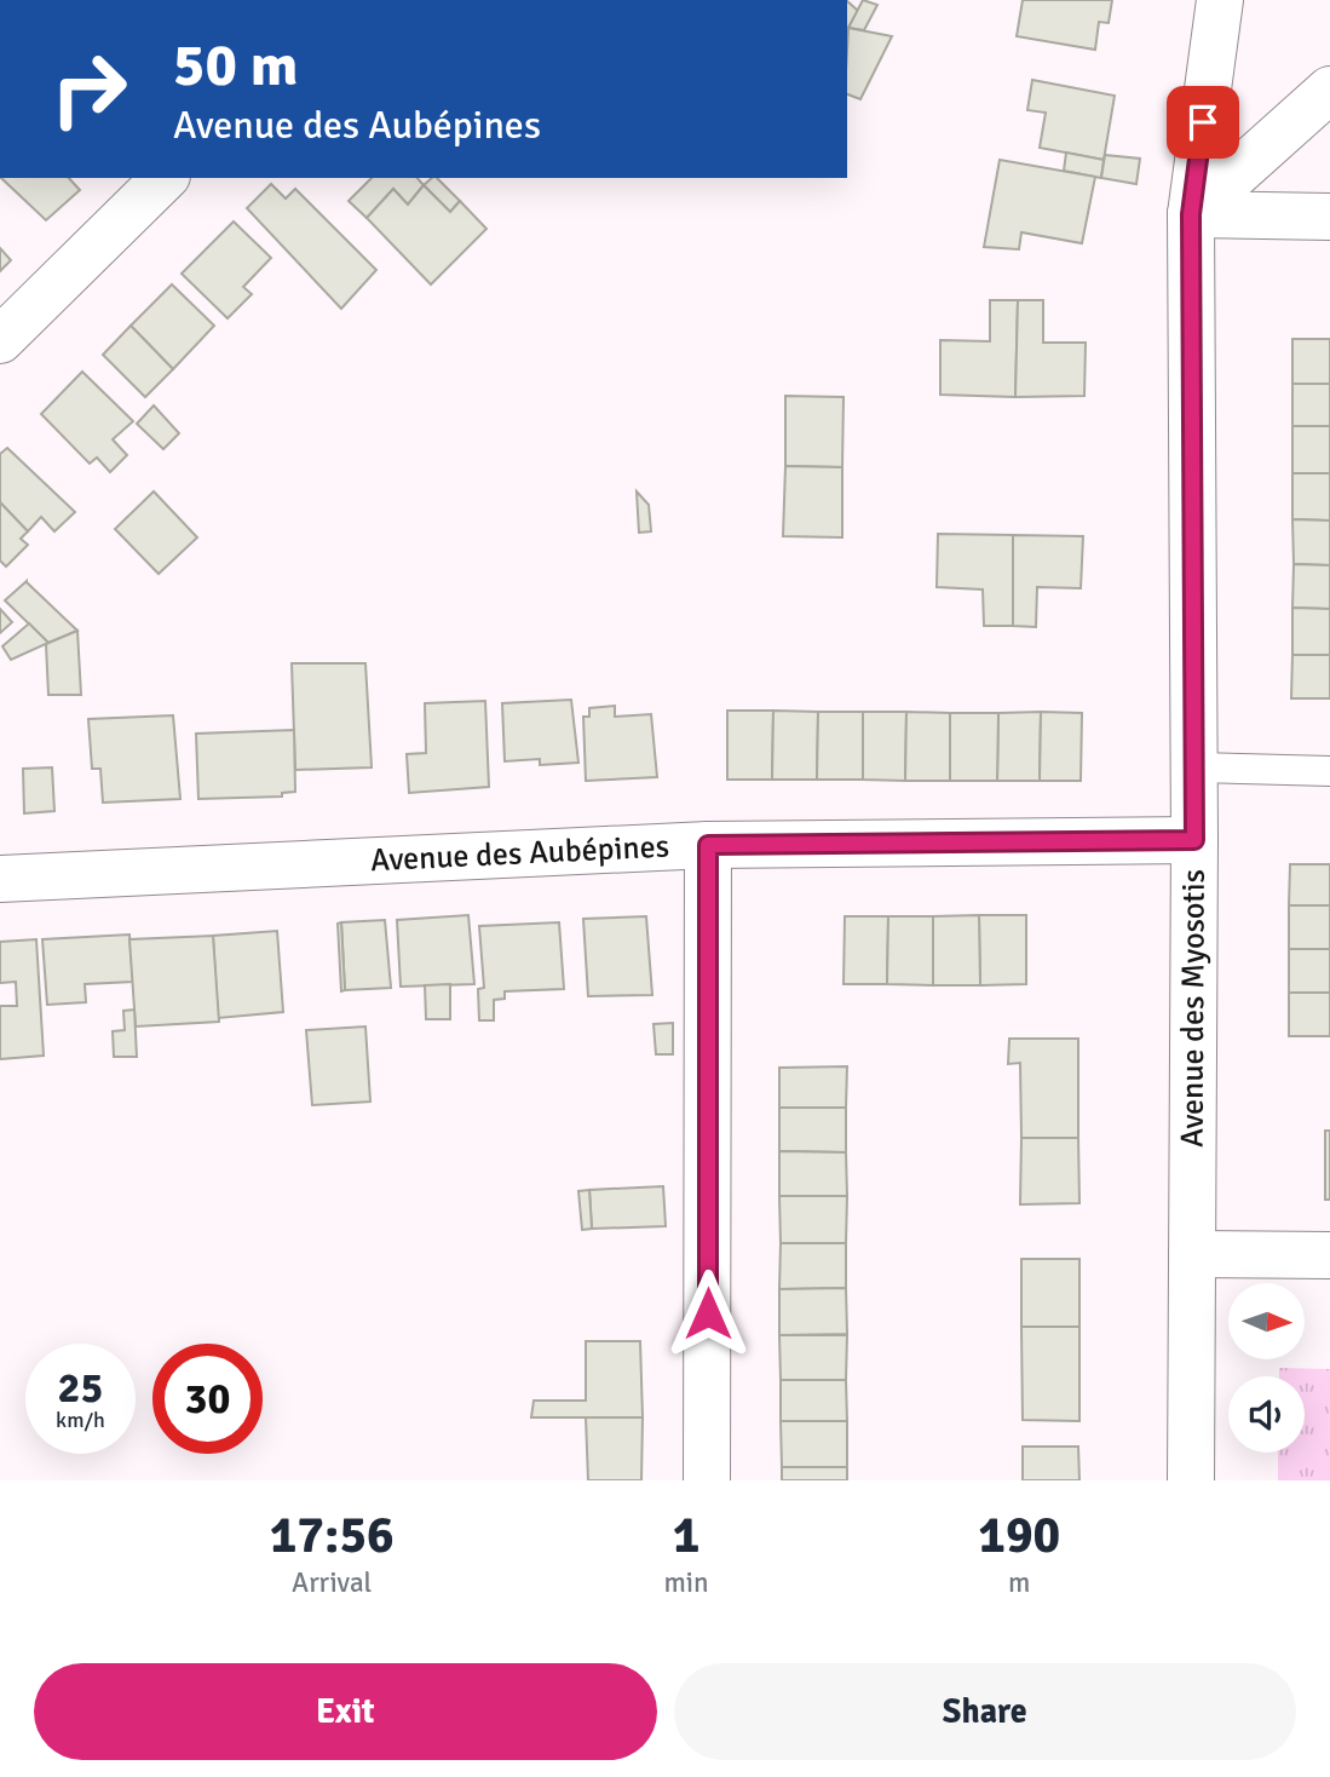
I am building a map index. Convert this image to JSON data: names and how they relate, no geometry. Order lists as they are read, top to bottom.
{
  "streets": {
    "street": ["Avenue des Aubépines", "Avenue des Myosotis"]
  },
  "crossings": [
    ["Avenue des Aubépines", "Avenue des Myosotis"]
  ],
  "north": "right",
  "page": {
    "turn": ["50 m", "Avenue des Aubépines"],
    "speed": "25 km/h",
    "limit": "30",
    "eta": [
      "17:56",
      "Arrival",
      "1",
      "min",
      "190",
      "m"
    ],
    "buttons": ["Exit", "Share"]
  }
}
